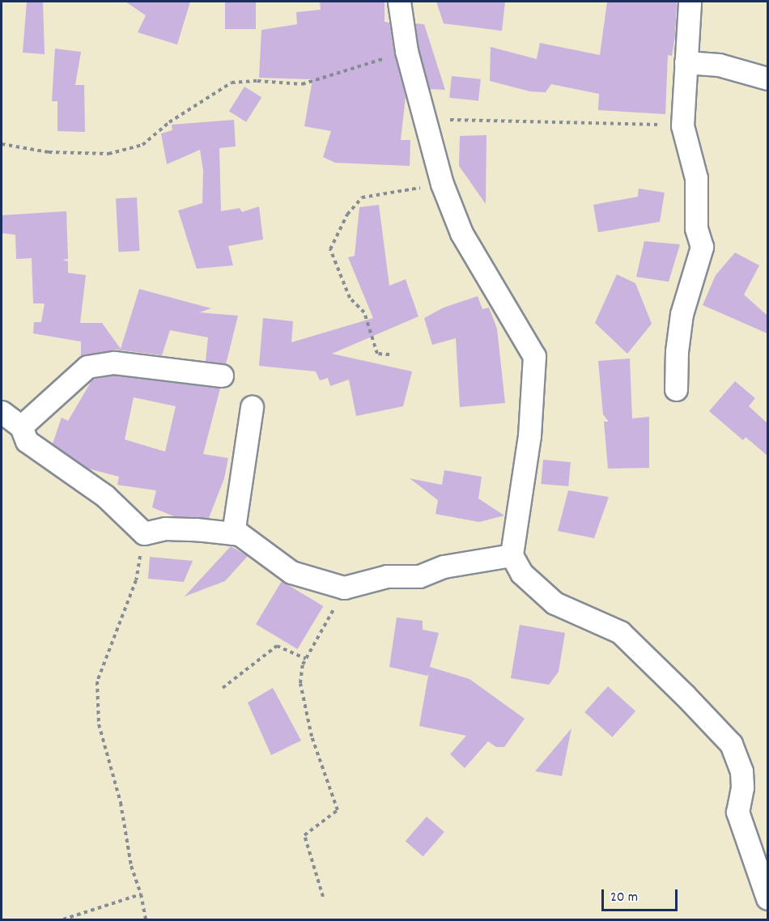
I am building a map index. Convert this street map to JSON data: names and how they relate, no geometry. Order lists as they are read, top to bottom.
{
  "scale_bar": "20 m"
}
